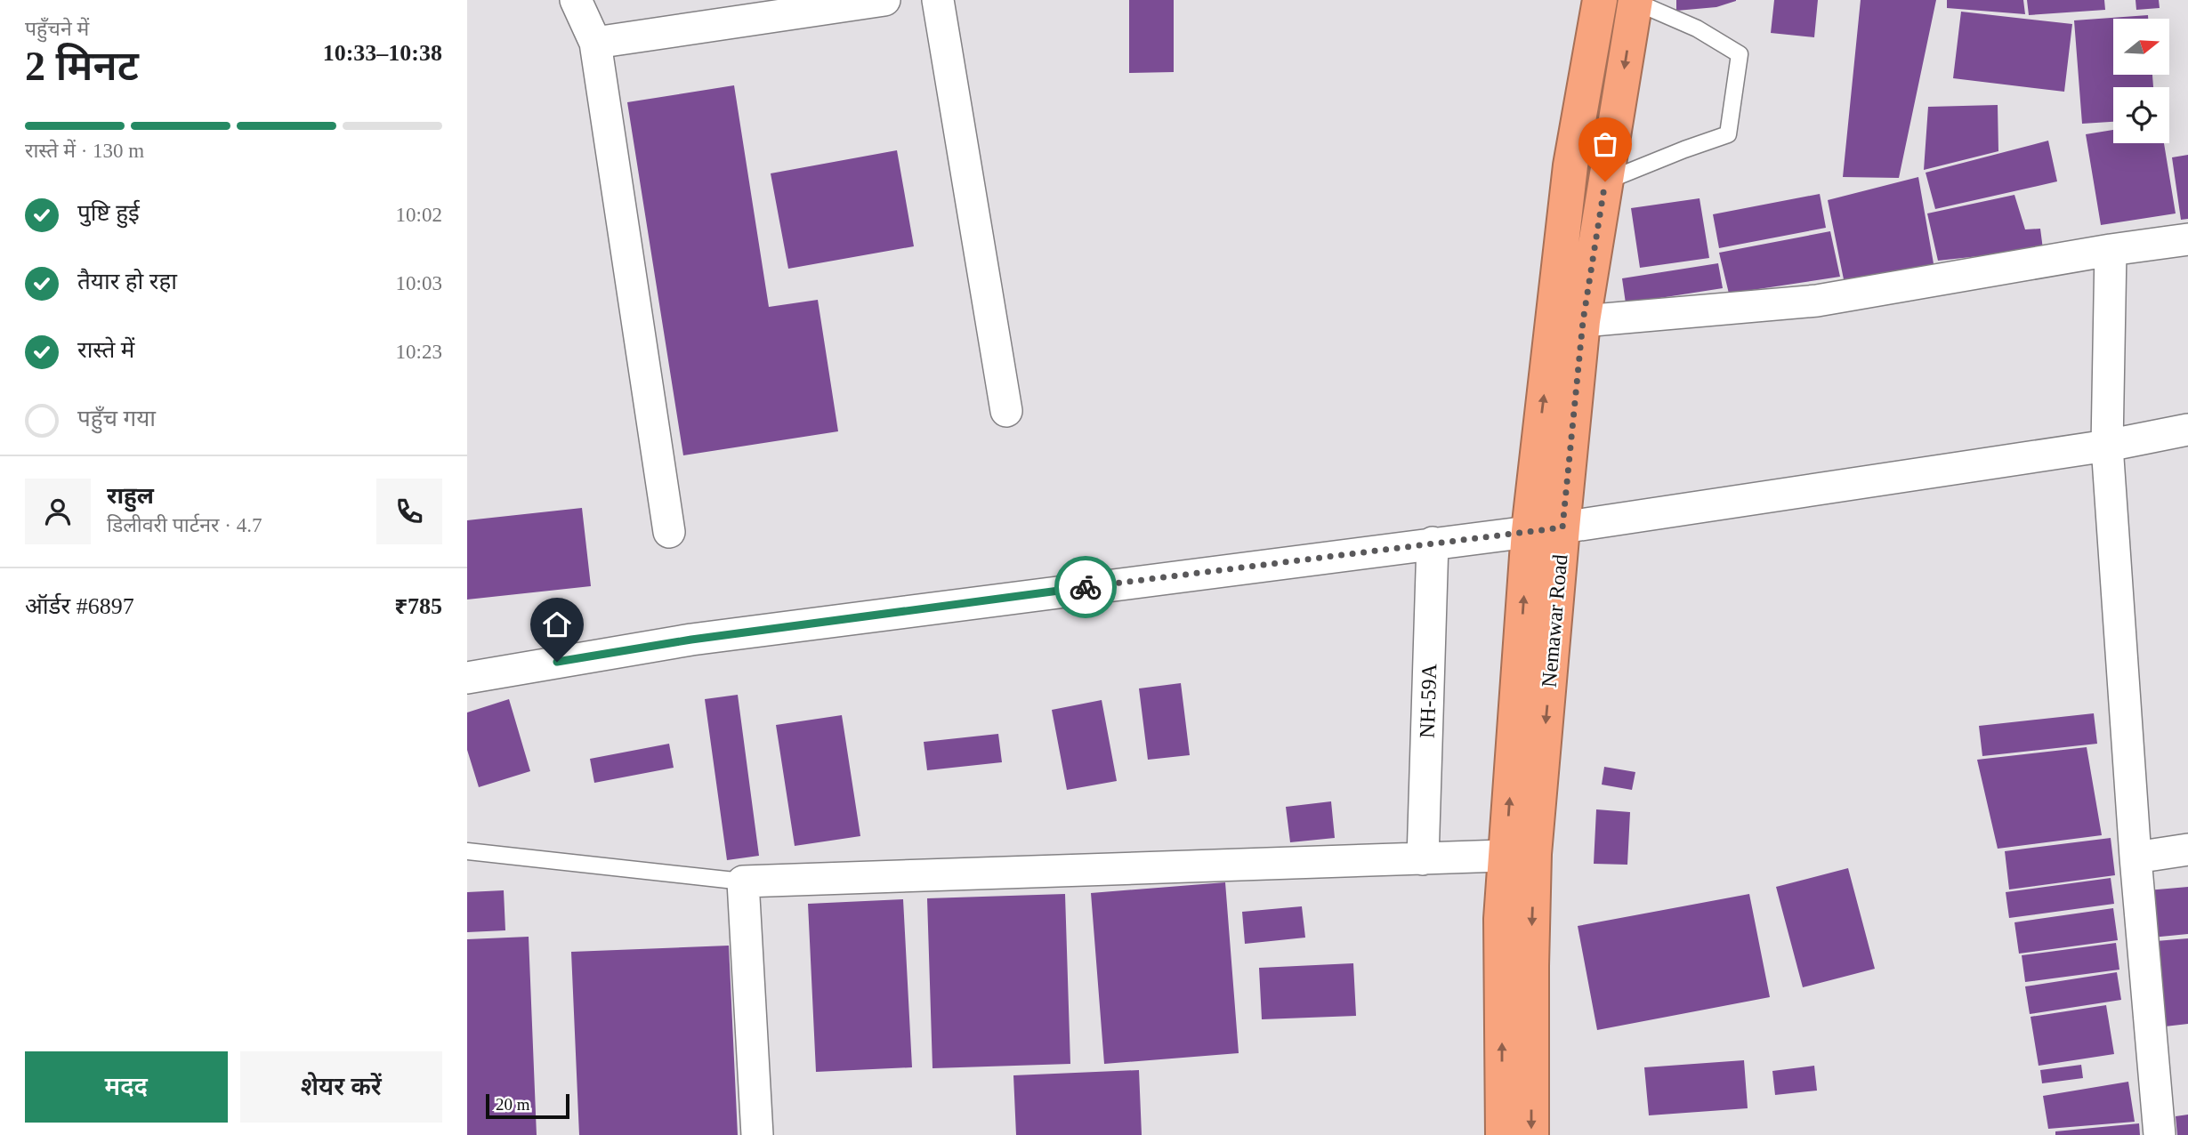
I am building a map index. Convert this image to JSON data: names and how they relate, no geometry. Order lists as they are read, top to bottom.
{
  "streets": {
    "highway": ["Nemawar Road"],
    "street": ["NH-59A"]
  },
  "scale_bar": "20 m",
  "north": "right",
  "page": {
    "heading": ["2 मिनट", "पहुँचने में", "10:33–10:38"],
    "panel": [
      "राहुल",
      "डिलीवरी पार्टनर · 4.7",
      "ऑर्डर #6897",
      "₹785"
    ],
    "bar": "रास्ते में · 130 m",
    "list": [
      ["पुष्टि हुई", "10:02"],
      ["तैयार हो रहा", "10:03"],
      ["रास्ते में", "10:23"],
      "पहुँच गया"
    ],
    "buttons": ["मदद", "शेयर करें"],
    "scale": "20 m"
  }
}
